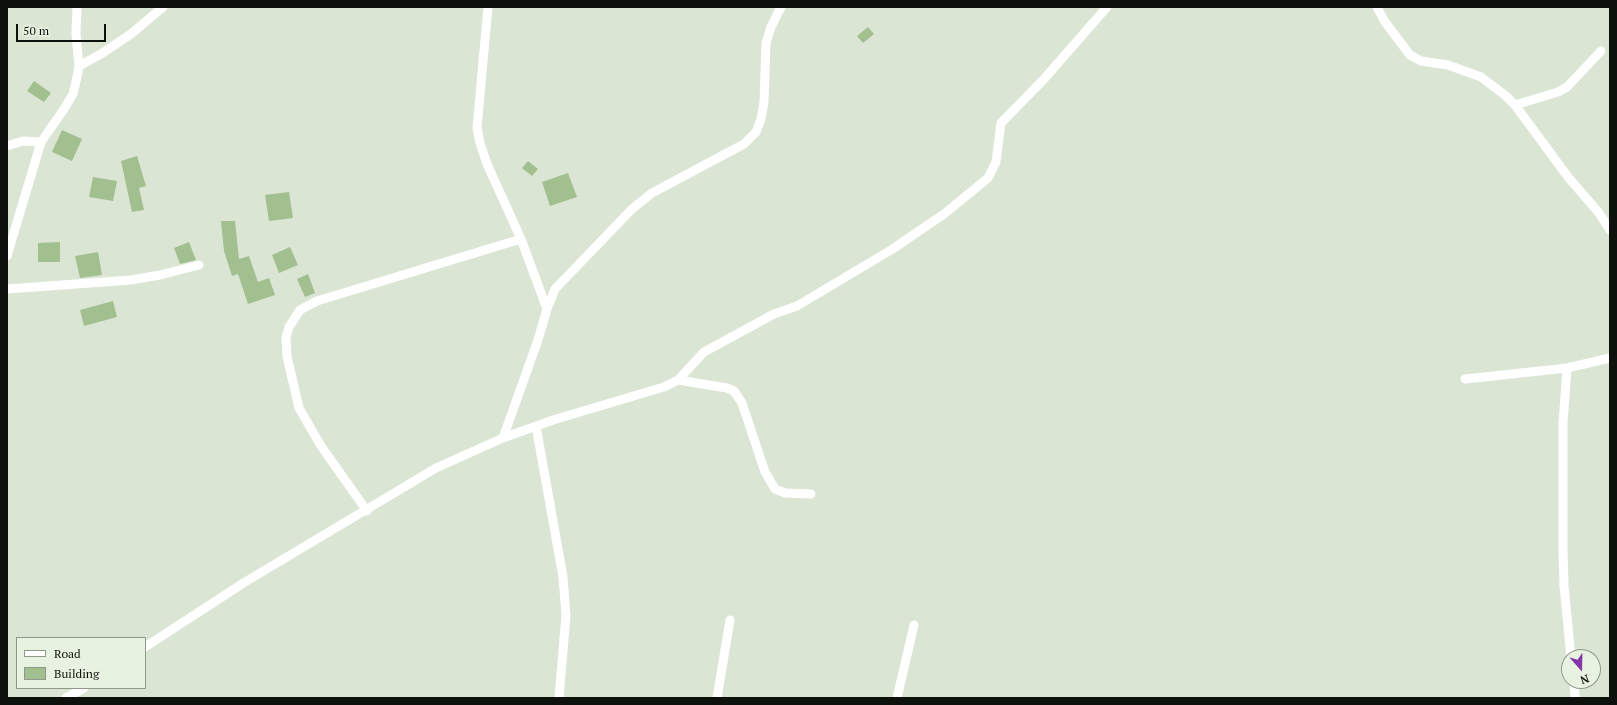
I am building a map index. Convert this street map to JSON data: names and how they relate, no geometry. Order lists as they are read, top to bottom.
{
  "legend": ["Road", "Building"],
  "scale_bar": "50 m",
  "north": "bottom"
}
